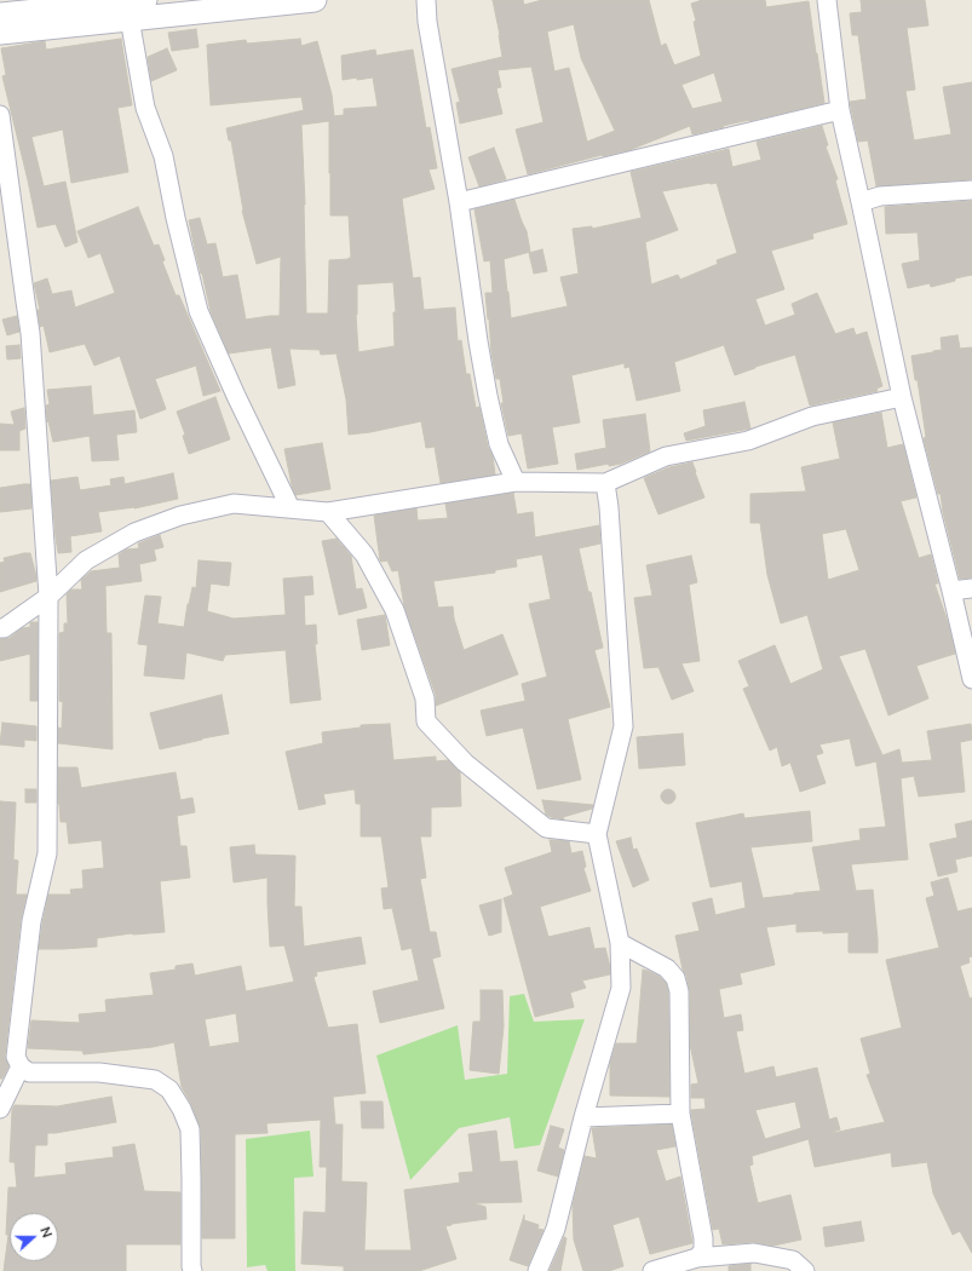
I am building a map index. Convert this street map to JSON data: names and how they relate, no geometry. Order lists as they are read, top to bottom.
{
  "north": "right"
}
